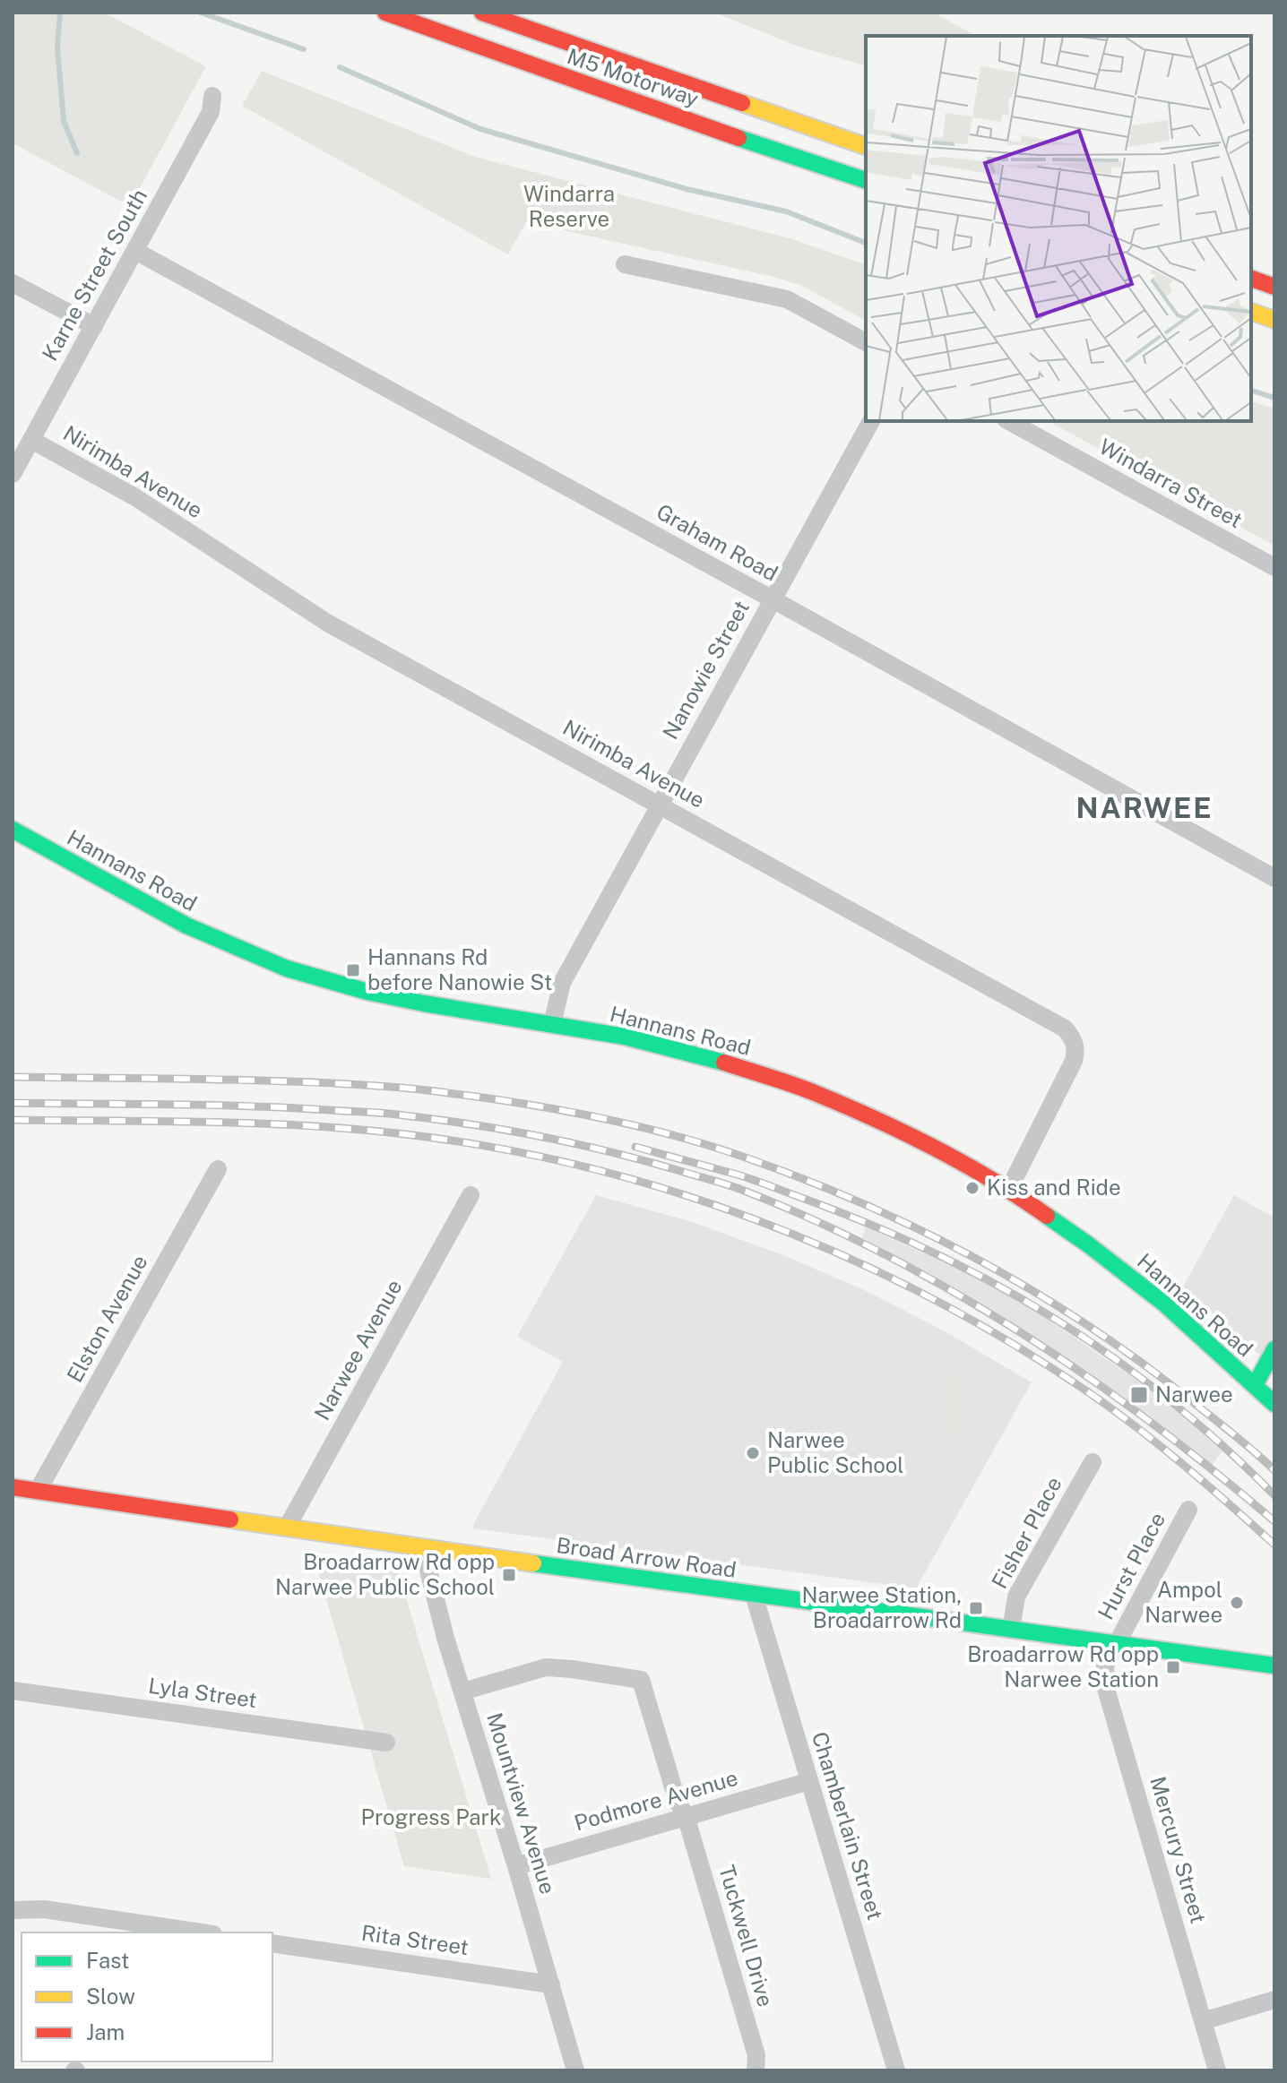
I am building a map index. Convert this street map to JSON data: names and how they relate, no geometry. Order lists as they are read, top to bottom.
{
  "streets": {
    "main road": ["M5 Motorway", "Hannans Road", "Broad Arrow Road"],
    "street": [
      "Karne Street South",
      "Nirimba Avenue",
      "Windarra Street",
      "Graham Road",
      "Nanowie Street",
      "Elston Avenue",
      "Narwee Avenue",
      "Fisher Place",
      "Hurst Place",
      "Lyla Street",
      "Podmore Avenue",
      "Mountview Avenue",
      "Chamberlain Street",
      "Mercury Street",
      "Tuckwell Drive",
      "Rita Street"
    ]
  },
  "crossings": [
    ["Karne Street South", "Nirimba Avenue"],
    ["Karne Street South", "Graham Road"],
    ["Nirimba Avenue", "Nanowie Street"],
    ["Nirimba Avenue", "Hannans Road"],
    ["Graham Road", "Nanowie Street"],
    ["Nanowie Street", "Hannans Road"],
    ["Elston Avenue", "Broad Arrow Road"],
    ["Narwee Avenue", "Broad Arrow Road"],
    ["Fisher Place", "Broad Arrow Road"],
    ["Broad Arrow Road", "Hurst Place"],
    ["Broad Arrow Road", "Mountview Avenue"],
    ["Broad Arrow Road", "Chamberlain Street"],
    ["Broad Arrow Road", "Mercury Street"],
    ["Hurst Place", "Mercury Street"],
    ["Podmore Avenue", "Mountview Avenue"],
    ["Podmore Avenue", "Chamberlain Street"],
    ["Podmore Avenue", "Tuckwell Drive"],
    ["Mountview Avenue", "Tuckwell Drive"],
    ["Mountview Avenue", "Rita Street"]
  ],
  "districts": ["NARWEE"],
  "parks": ["Windarra Reserve", "Progress Park"],
  "places": {
    "transit": [
      "Hannans Rd before Nanowie St",
      "Narwee",
      "Broadarrow Rd opp Narwee Public School",
      "Narwee Station, Broadarrow Rd",
      "Broadarrow Rd opp Narwee Station"
    ],
    "other": ["Kiss and Ride", "Narwee Public School", "Ampol Narwee"]
  },
  "legend": ["Fast", "Slow", "Jam"]
}
